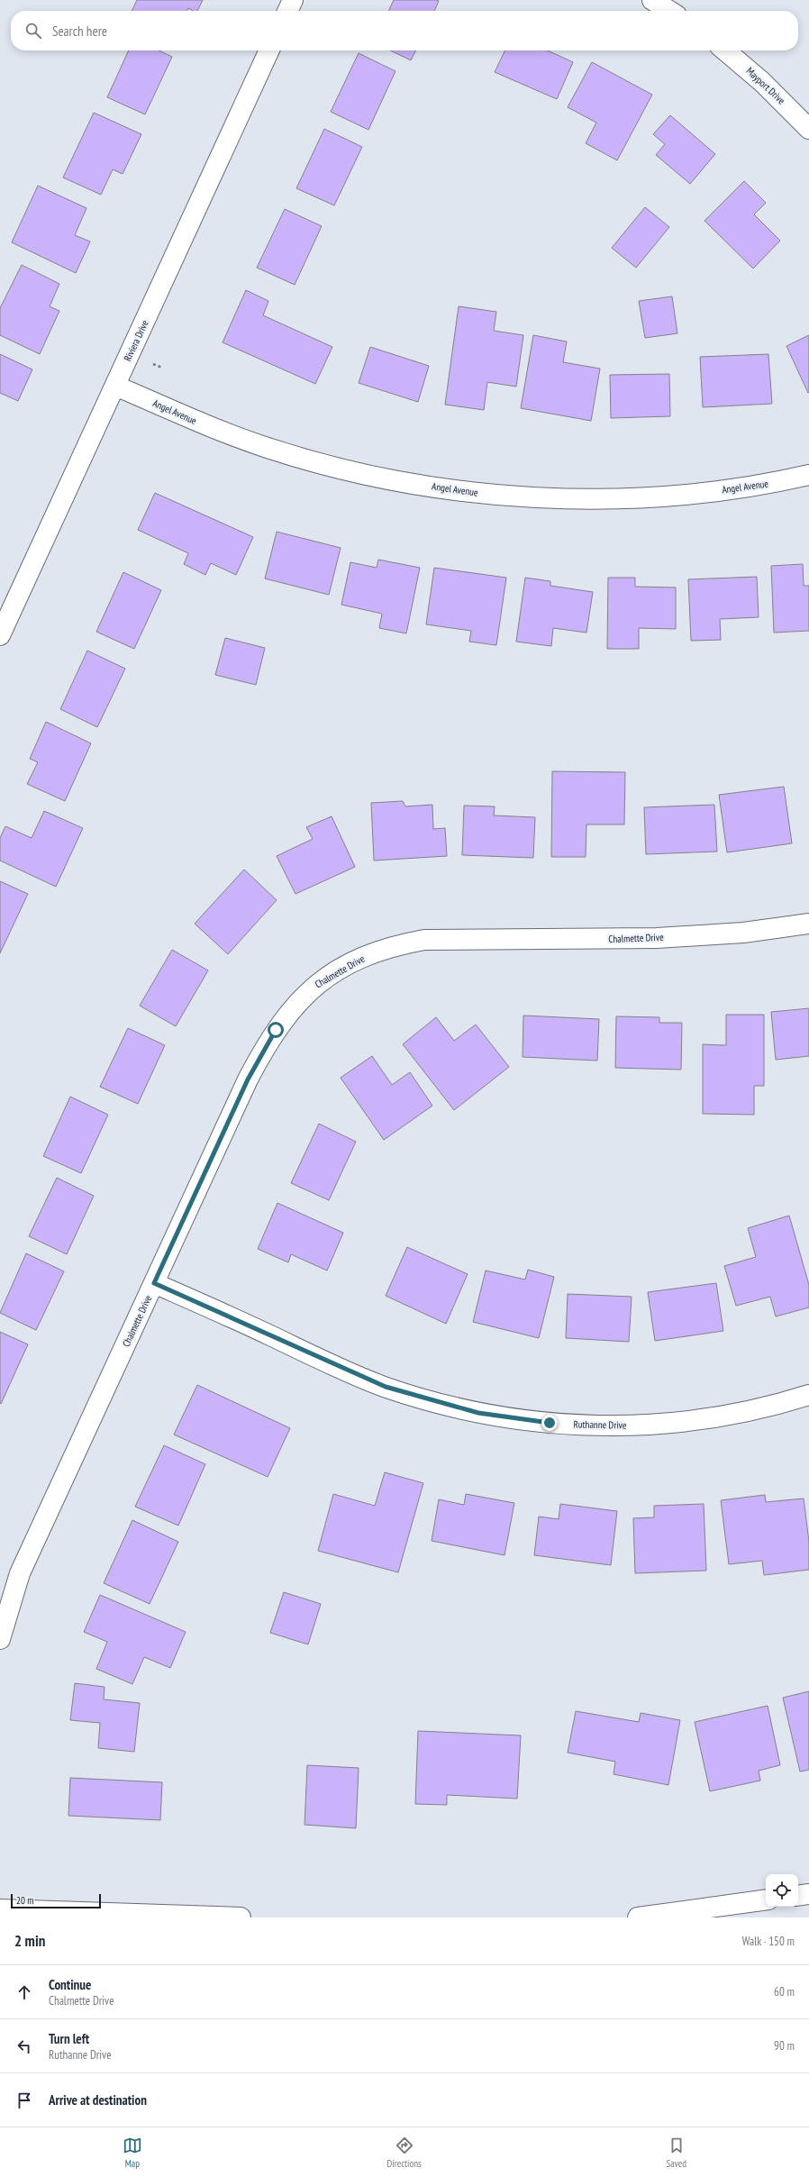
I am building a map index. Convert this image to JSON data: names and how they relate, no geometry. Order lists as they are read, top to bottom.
{
  "streets": {
    "street": [
      "Mayport Drive",
      "Riviera Drive",
      "Angel Avenue",
      "Chalmette Drive",
      "Ruthanne Drive"
    ]
  },
  "crossings": [
    ["Riviera Drive", "Angel Avenue"],
    ["Chalmette Drive", "Ruthanne Drive"]
  ],
  "scale_bar": "20 m",
  "page": {
    "search": "Search here",
    "scale": "20 m",
    "heading": ["2 min", "Walk · 150 m"],
    "list": [
      ["Continue", "Chalmette Drive", "60 m"],
      ["Turn left", "Ruthanne Drive", "90 m"],
      "Arrive at destination"
    ],
    "nav": ["Map", "Directions", "Saved"]
  }
}
